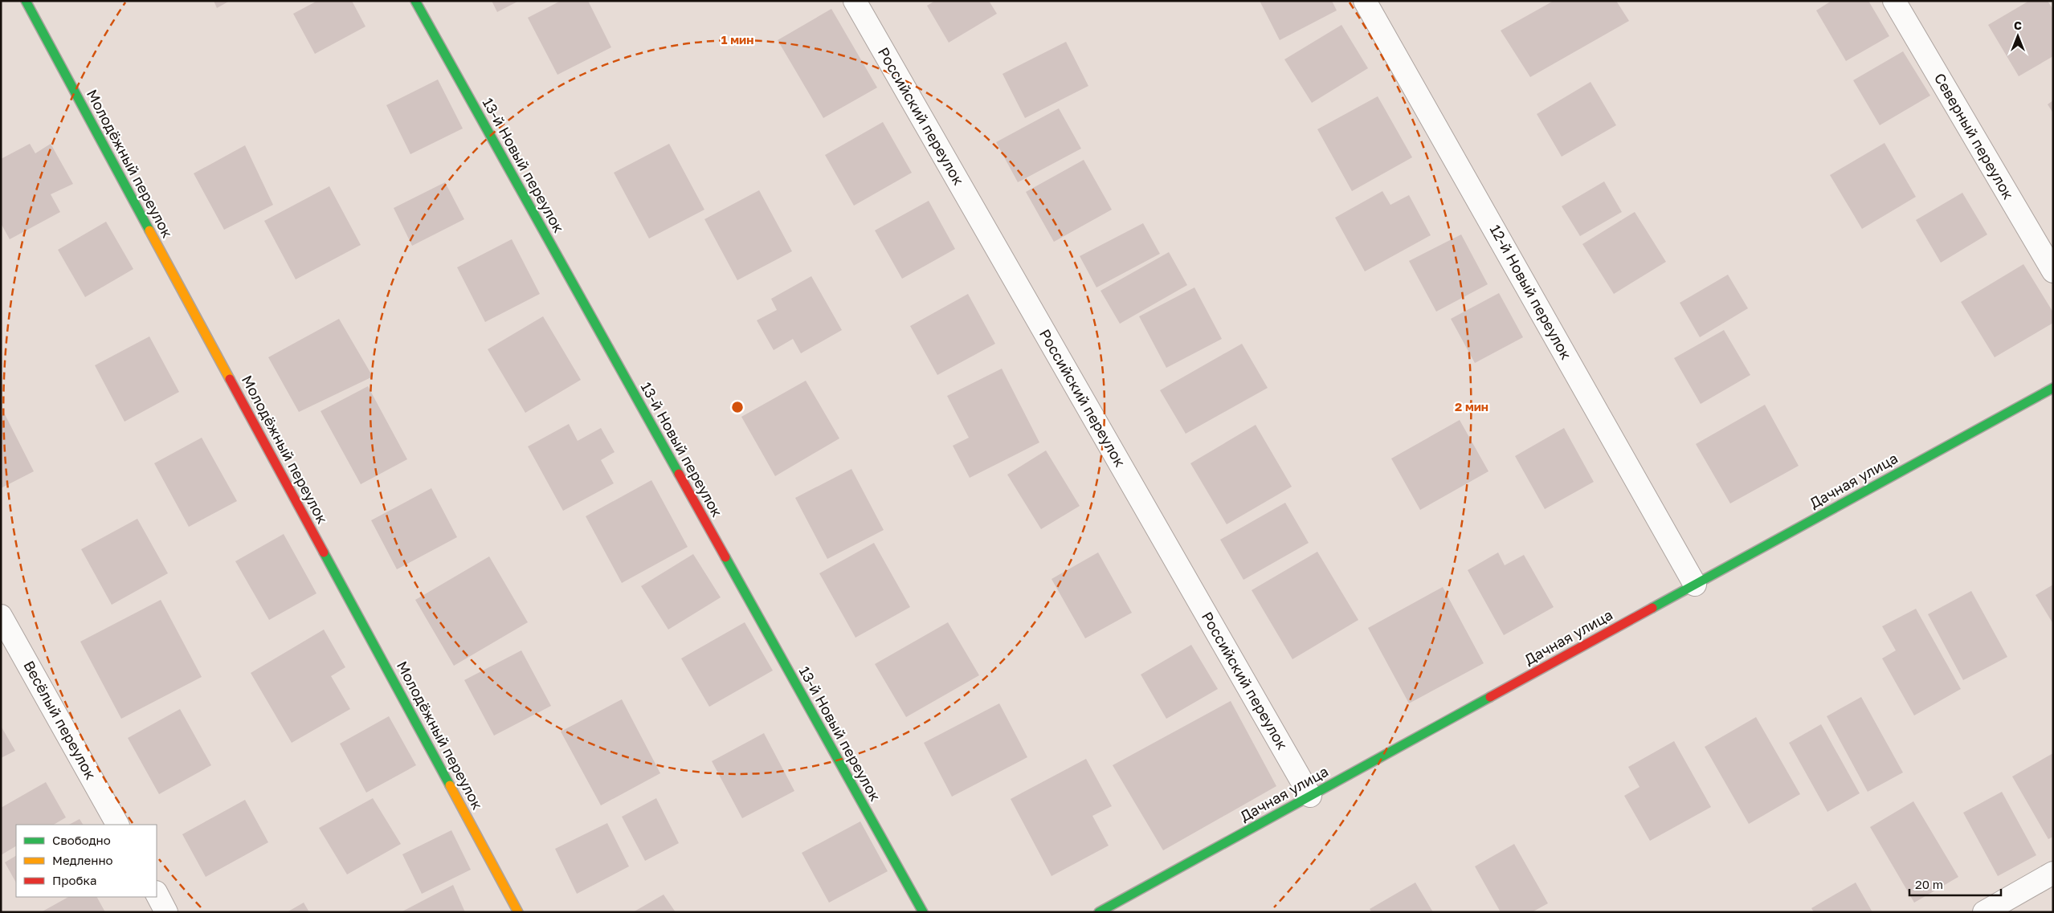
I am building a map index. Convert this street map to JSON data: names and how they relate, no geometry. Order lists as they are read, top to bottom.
{
  "streets": {
    "street": [
      "Российский переулок",
      "Северный переулок",
      "Молодёжный переулок",
      "13-й Новый переулок",
      "12-й Новый переулок",
      "Дачная улица",
      "Весёлый переулок"
    ]
  },
  "crossings": [
    ["Российский переулок", "Дачная улица"],
    ["12-й Новый переулок", "Дачная улица"]
  ],
  "legend": ["Свободно", "Медленно", "Пробка"],
  "scale_bar": "20 m",
  "north": "top",
  "rings": ["1 мин", "2 мин"]
}
